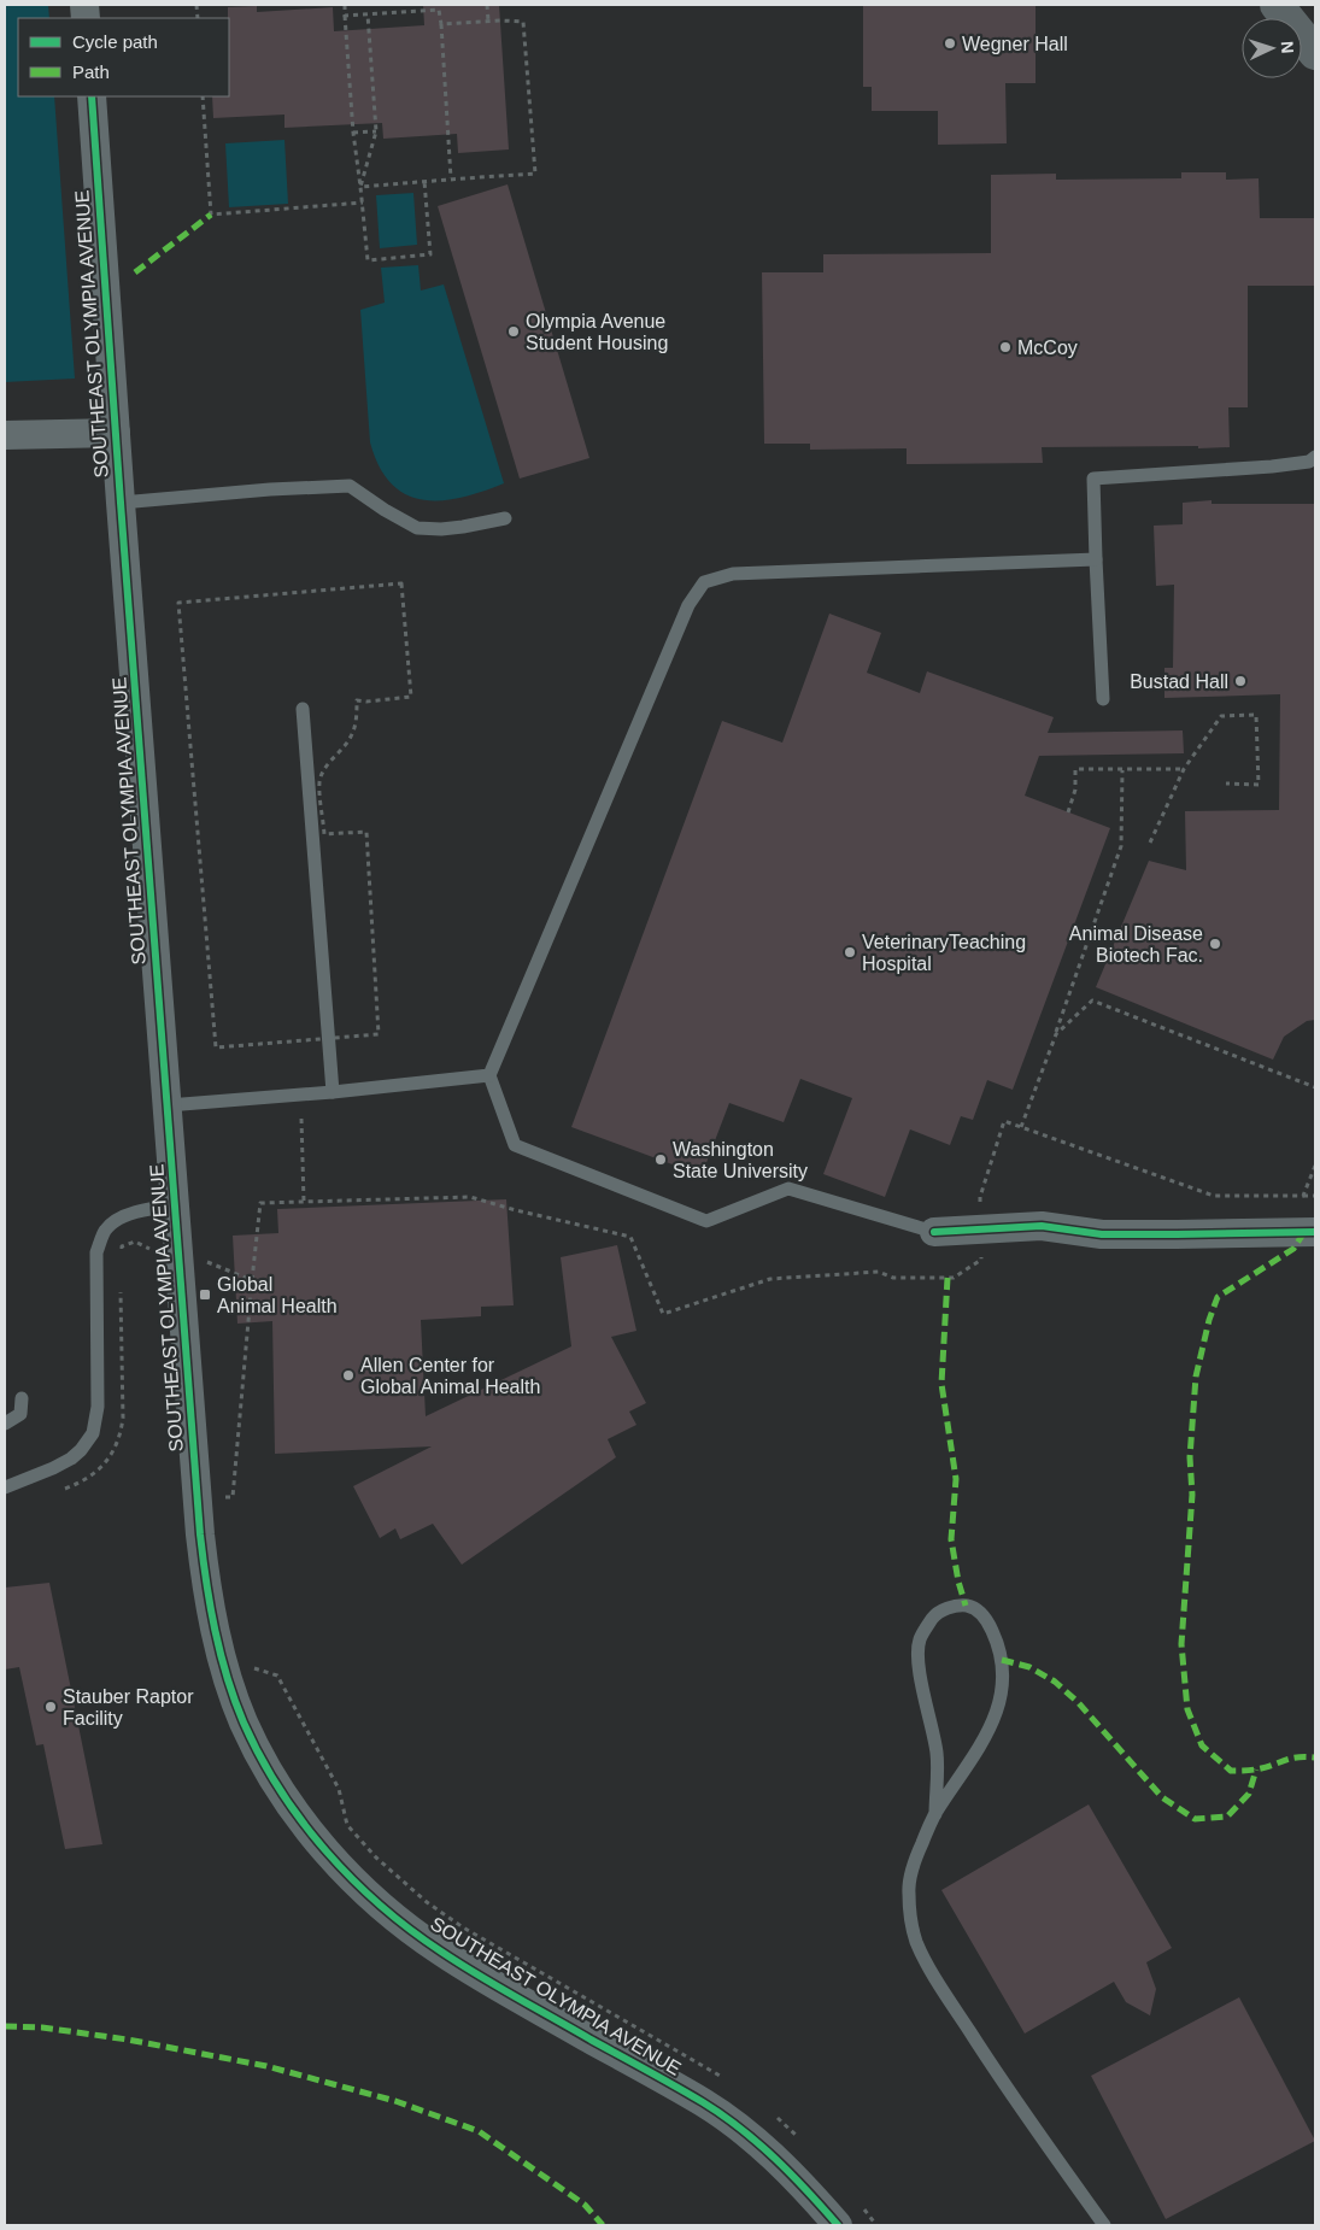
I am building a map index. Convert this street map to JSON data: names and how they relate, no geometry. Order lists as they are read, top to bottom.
{
  "streets": {
    "street": ["SOUTHEAST OLYMPIA AVENUE"]
  },
  "places": {
    "other": [
      "Wegner Hall",
      "Olympia Avenue Student Housing",
      "McCoy",
      "Bustad Hall",
      "Animal Disease Biotech Fac.",
      "VeterinaryTeaching Hospital",
      "Washington State University",
      "Allen Center for Global Animal Health",
      "Stauber Raptor Facility"
    ],
    "transit": ["Global Animal Health"]
  },
  "legend": ["Cycle path", "Path"],
  "north": "right"
}
